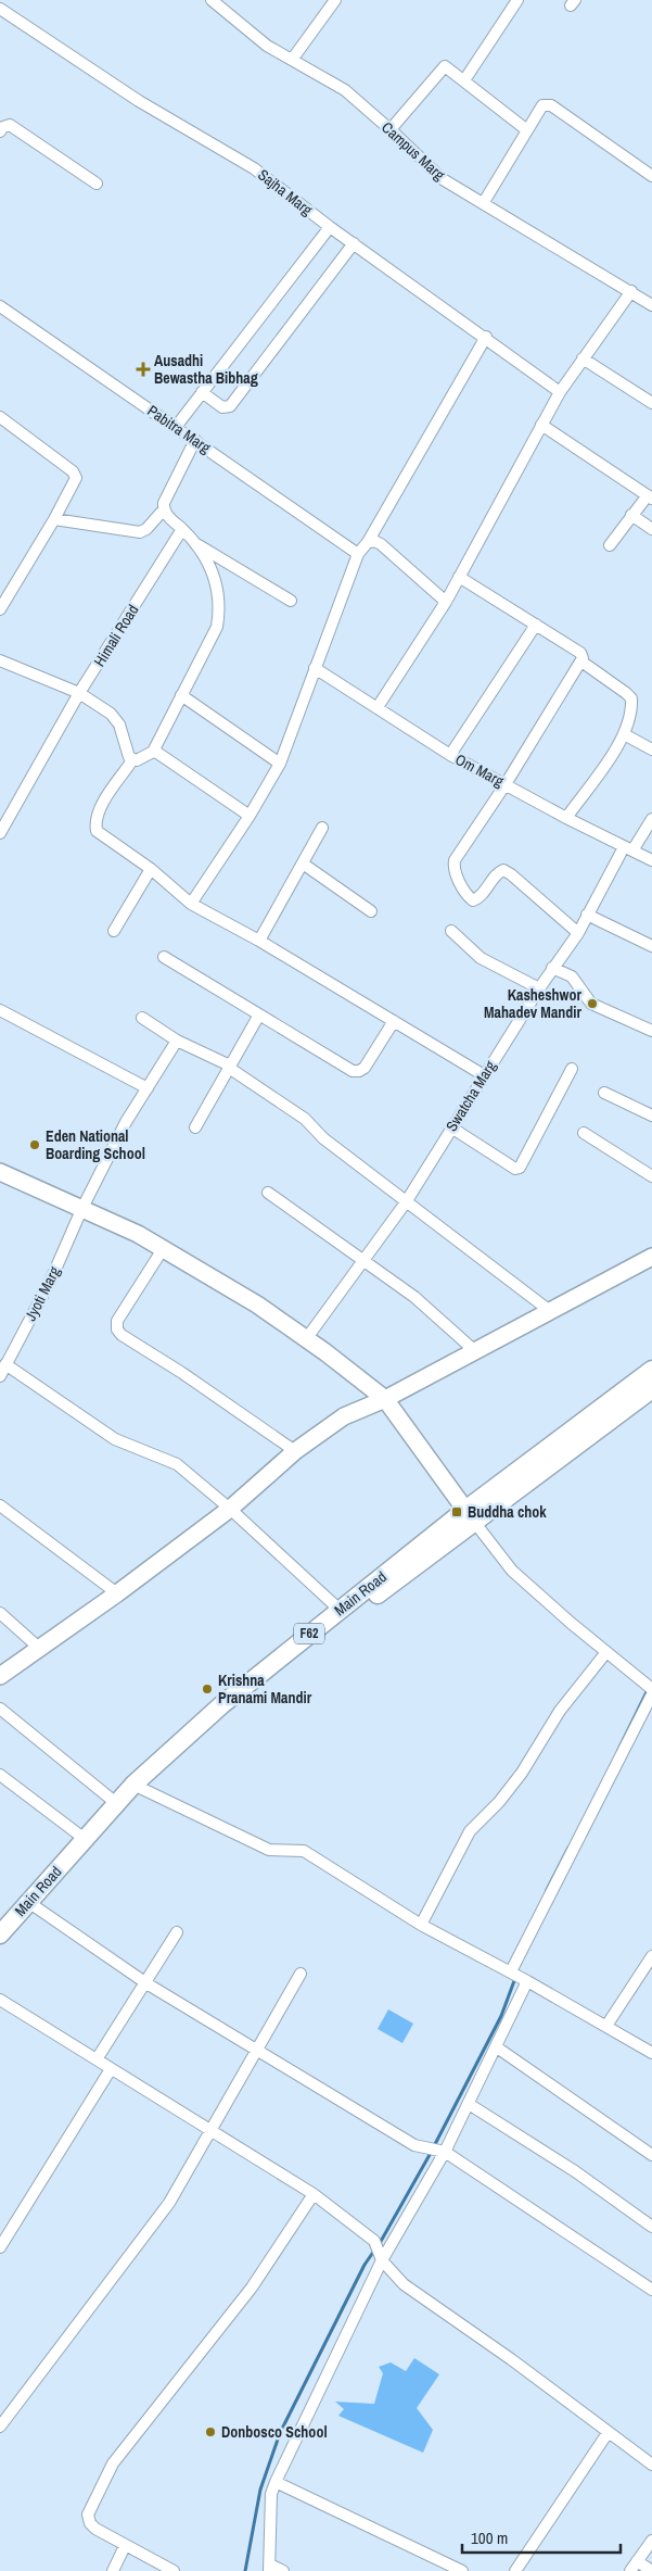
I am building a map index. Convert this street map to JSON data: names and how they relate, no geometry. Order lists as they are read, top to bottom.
{
  "streets": {
    "main road": ["Main Road", "F62"],
    "street": [
      "Campus Marg",
      "Sajha Marg",
      "Pabitra Marg",
      "Himali Road",
      "Om Marg",
      "Swatcha Marg",
      "Jyoti Marg"
    ]
  },
  "crossings": [
    ["Om Marg", "Swatcha Marg"]
  ],
  "places": {
    "health": ["Ausadhi Bewastha Bibhag"],
    "other": [
      "Kasheshwor Mahadev Mandir",
      "Eden National Boarding School",
      "Krishna Pranami Mandir",
      "Donbosco School"
    ],
    "transit": ["Buddha chok"]
  },
  "scale_bar": "100 m"
}
